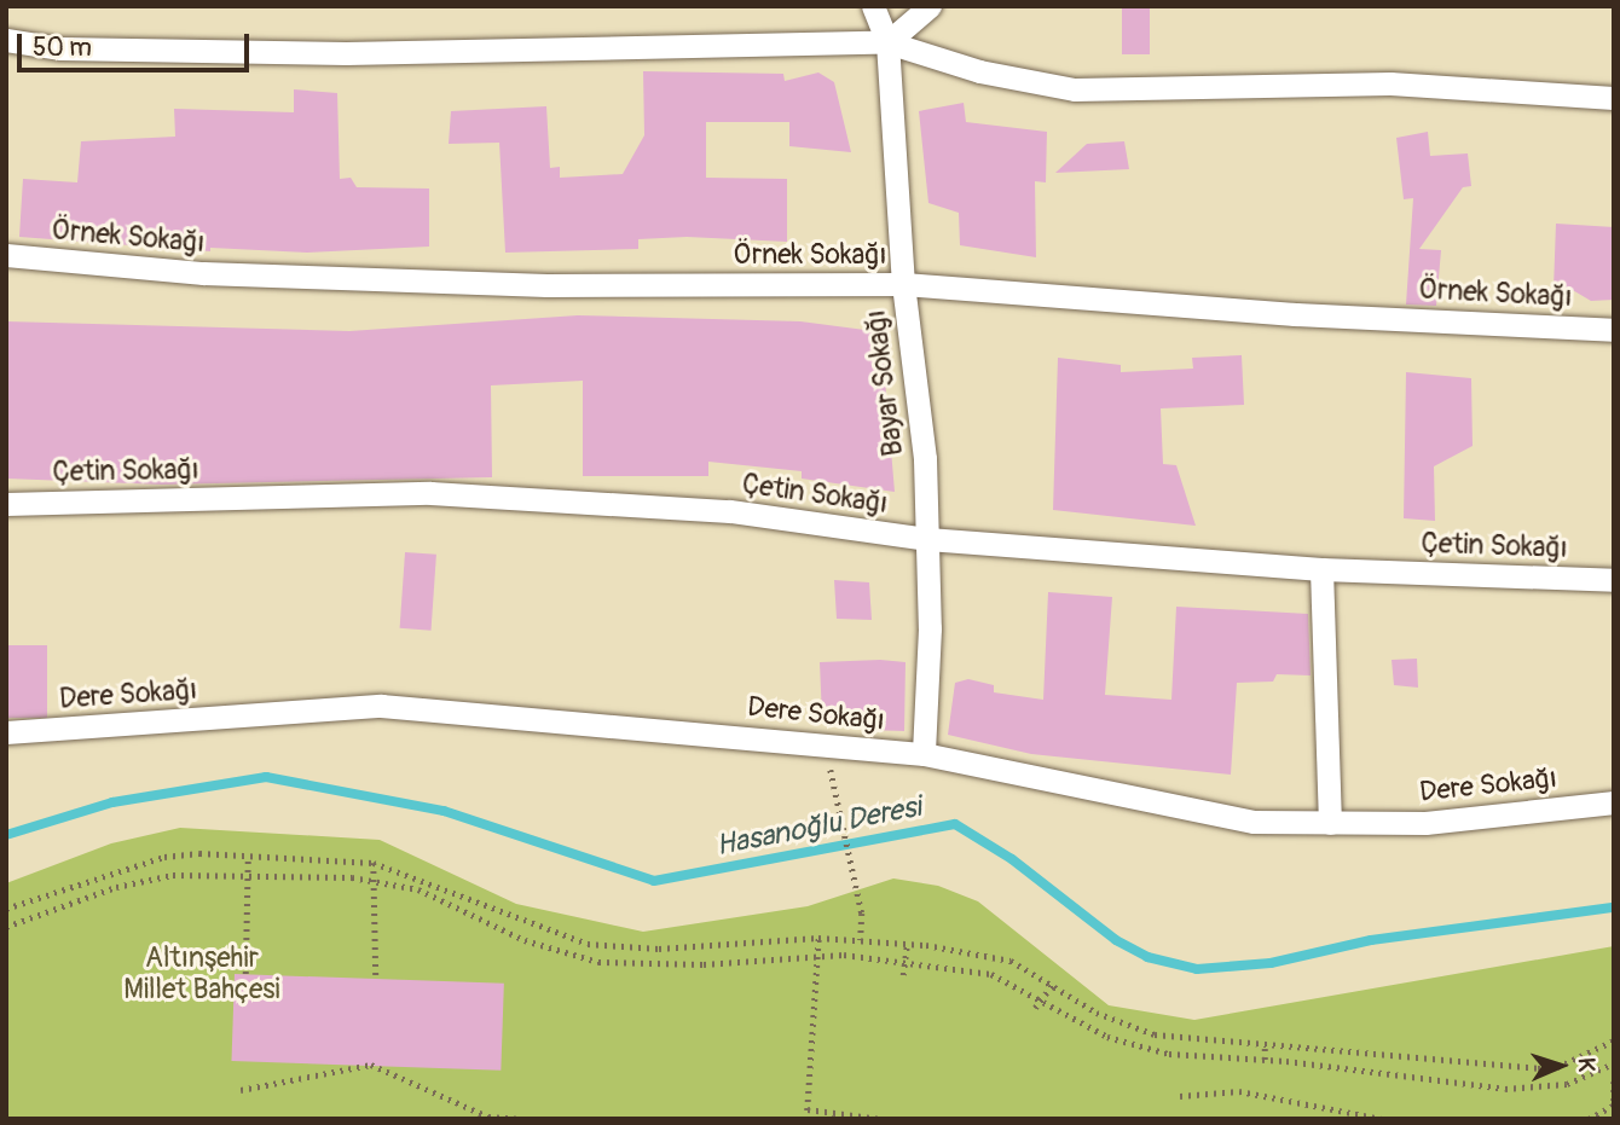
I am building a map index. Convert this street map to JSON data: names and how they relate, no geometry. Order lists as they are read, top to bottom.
{
  "streets": {
    "street": [
      "Örnek Sokağı",
      "Bayar Sokağı",
      "Çetin Sokağı",
      "Dere Sokağı"
    ]
  },
  "crossings": [
    ["Örnek Sokağı", "Bayar Sokağı"],
    ["Bayar Sokağı", "Çetin Sokağı"],
    ["Bayar Sokağı", "Dere Sokağı"]
  ],
  "water": ["Hasanoğlu Deresi"],
  "parks": ["Altınşehir Millet Bahçesi"],
  "scale_bar": "50 m",
  "north": "right"
}
